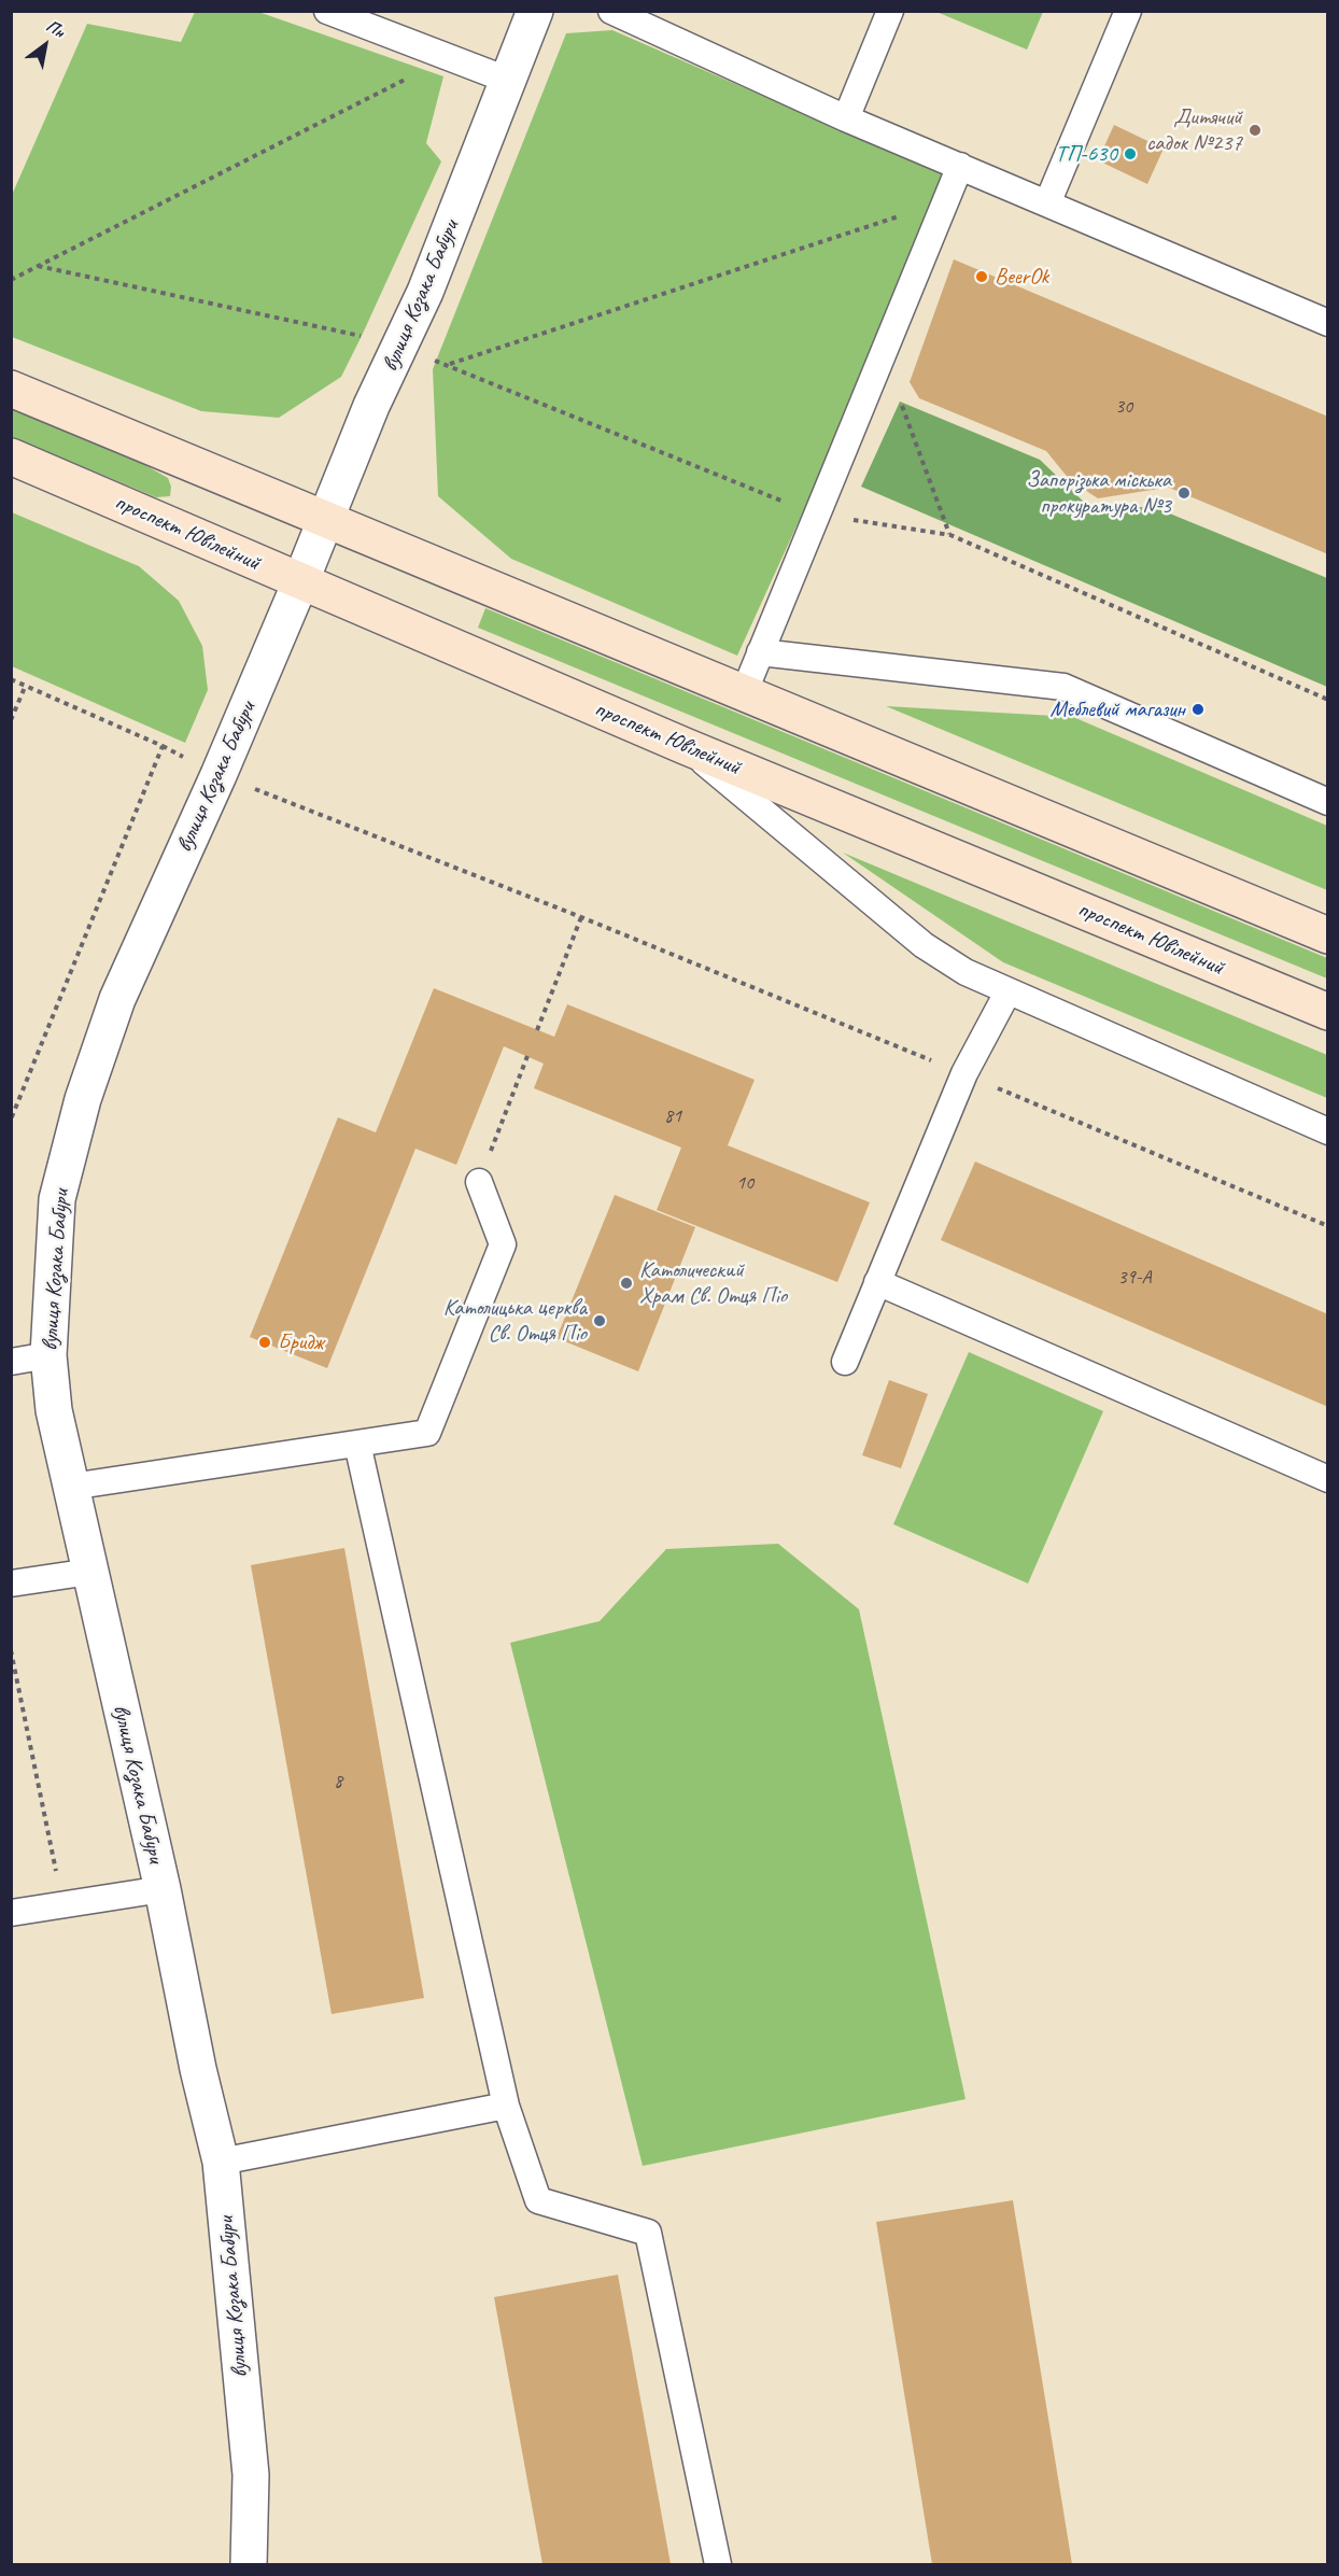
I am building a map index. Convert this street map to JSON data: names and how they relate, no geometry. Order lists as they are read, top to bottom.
{
  "streets": {
    "street": ["вулиця Козака Бабури", "проспект Ювілейний"]
  },
  "crossings": [
    ["вулиця Козака Бабури", "проспект Ювілейний"]
  ],
  "places": [
    "Дитячий садок №237",
    "ТП-630",
    "BeerOk",
    "Запорізька міскька прокуратура №3",
    "Меблевий магазин",
    "Католический Храм Св. Отця Піо",
    "Католицька церква Св. Отця Піо",
    "Бридж"
  ],
  "house_numbers": [
    "30",
    "81",
    "10",
    "39-А",
    "8"
  ],
  "north": "top right"
}
